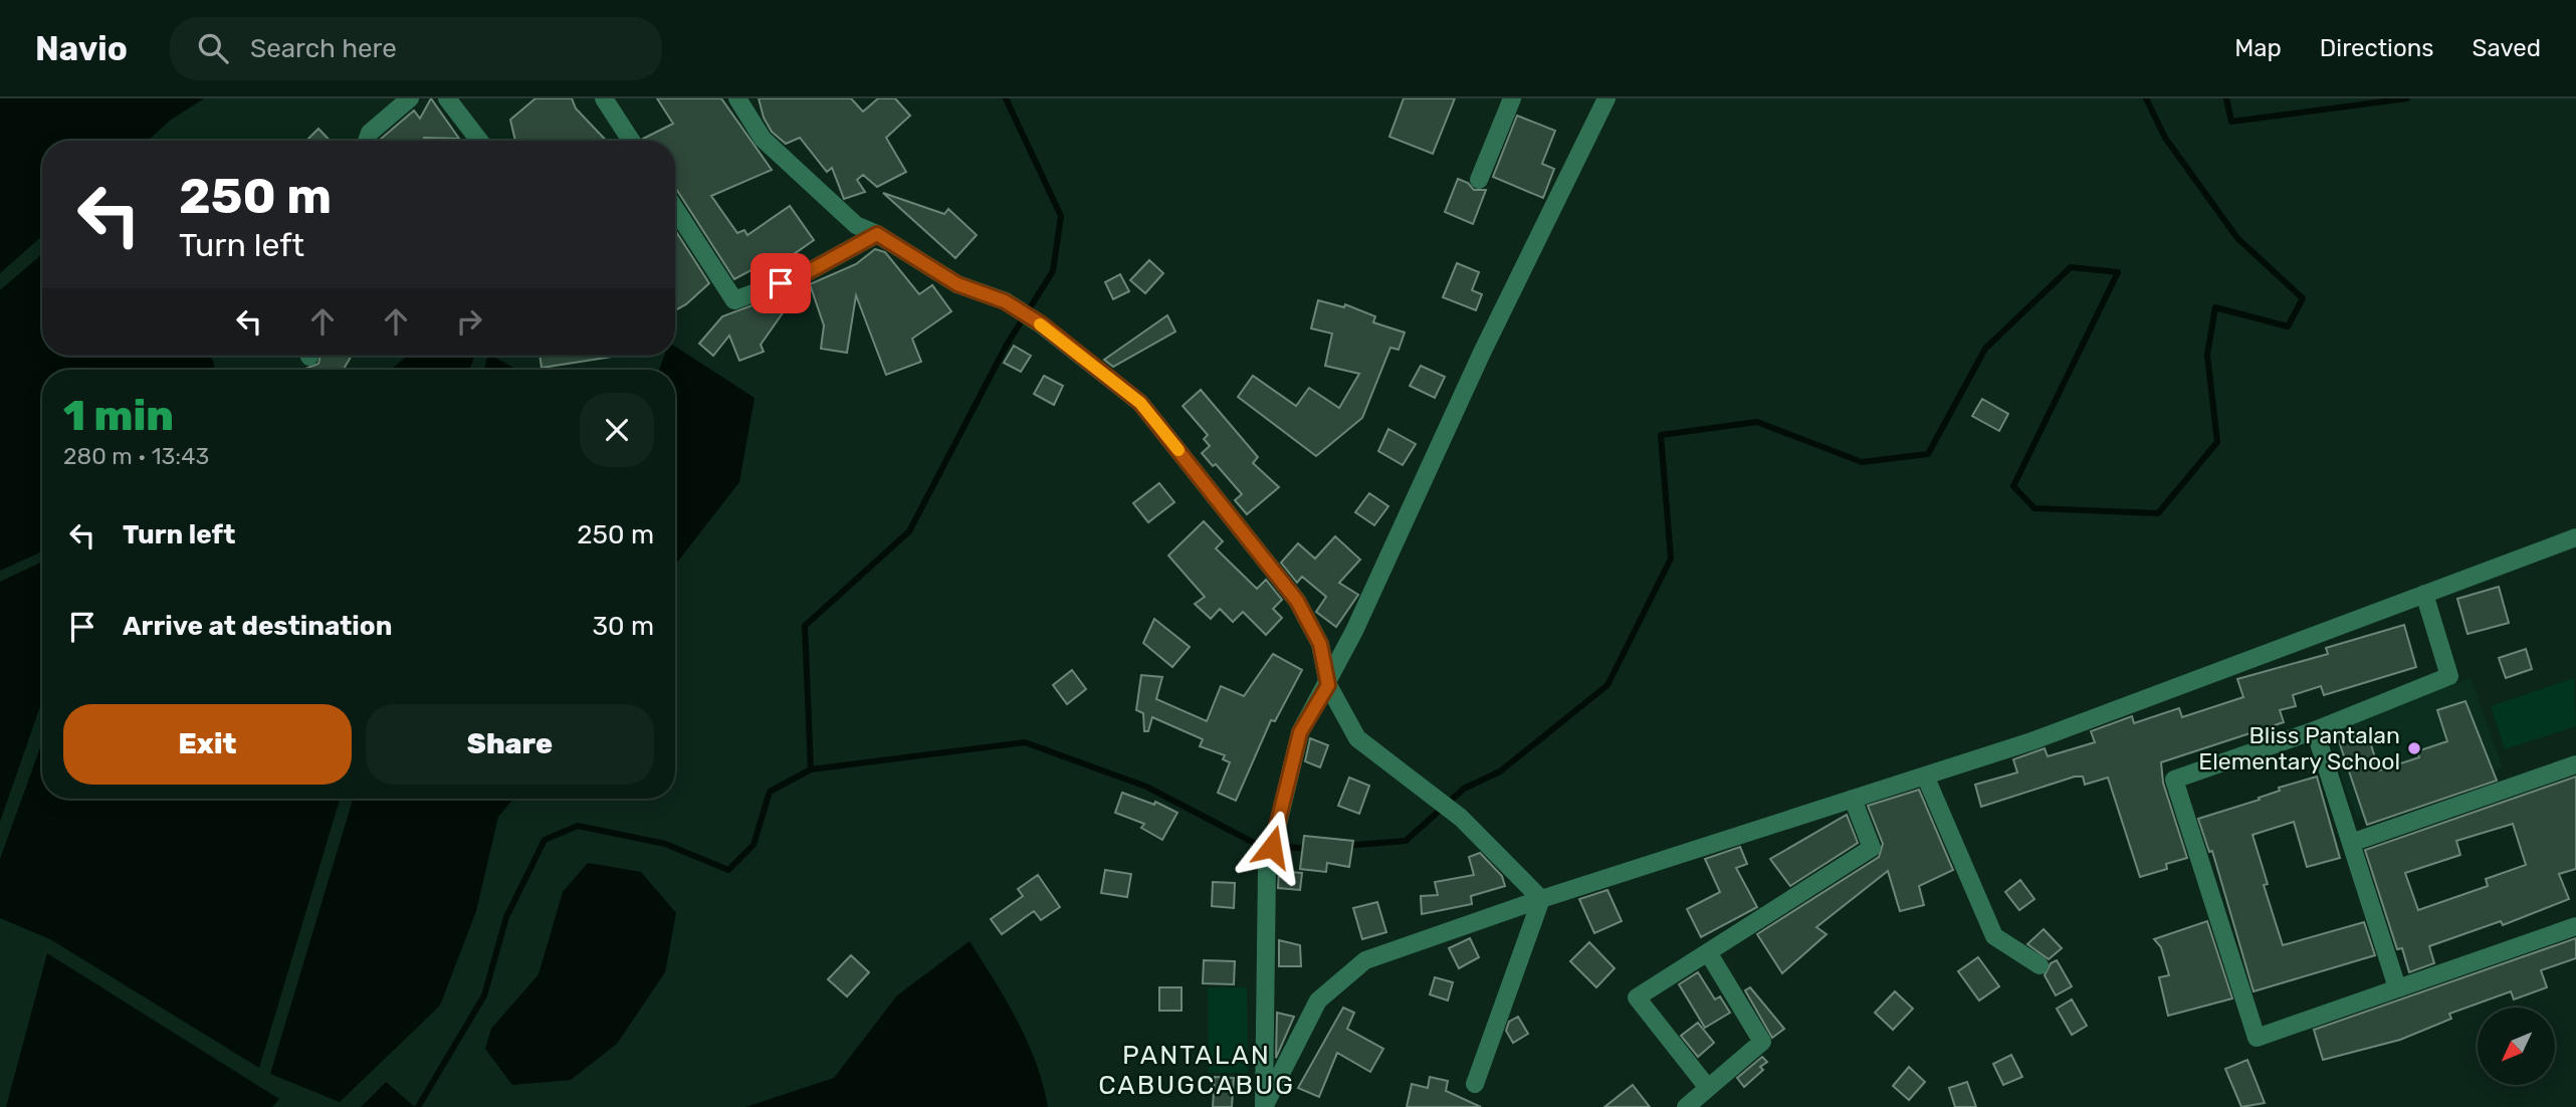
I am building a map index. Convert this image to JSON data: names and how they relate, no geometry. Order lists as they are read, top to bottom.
{
  "districts": ["PANTALAN CABUGCABUG"],
  "places": ["Bliss Pantalan Elementary School"],
  "north": "bottom left",
  "page": {
    "header": "Navio",
    "search": "Search here",
    "nav": ["Map", "Directions", "Saved"],
    "turn": ["250 m", "Turn left"],
    "heading": ["1 min", "280 m · 13:43"],
    "list": [
      {
        "name": "Turn left",
        "value": "250 m"
      },
      {
        "name": "Arrive at destination",
        "value": "30 m"
      }
    ],
    "buttons": ["Exit", "Share"]
  }
}
